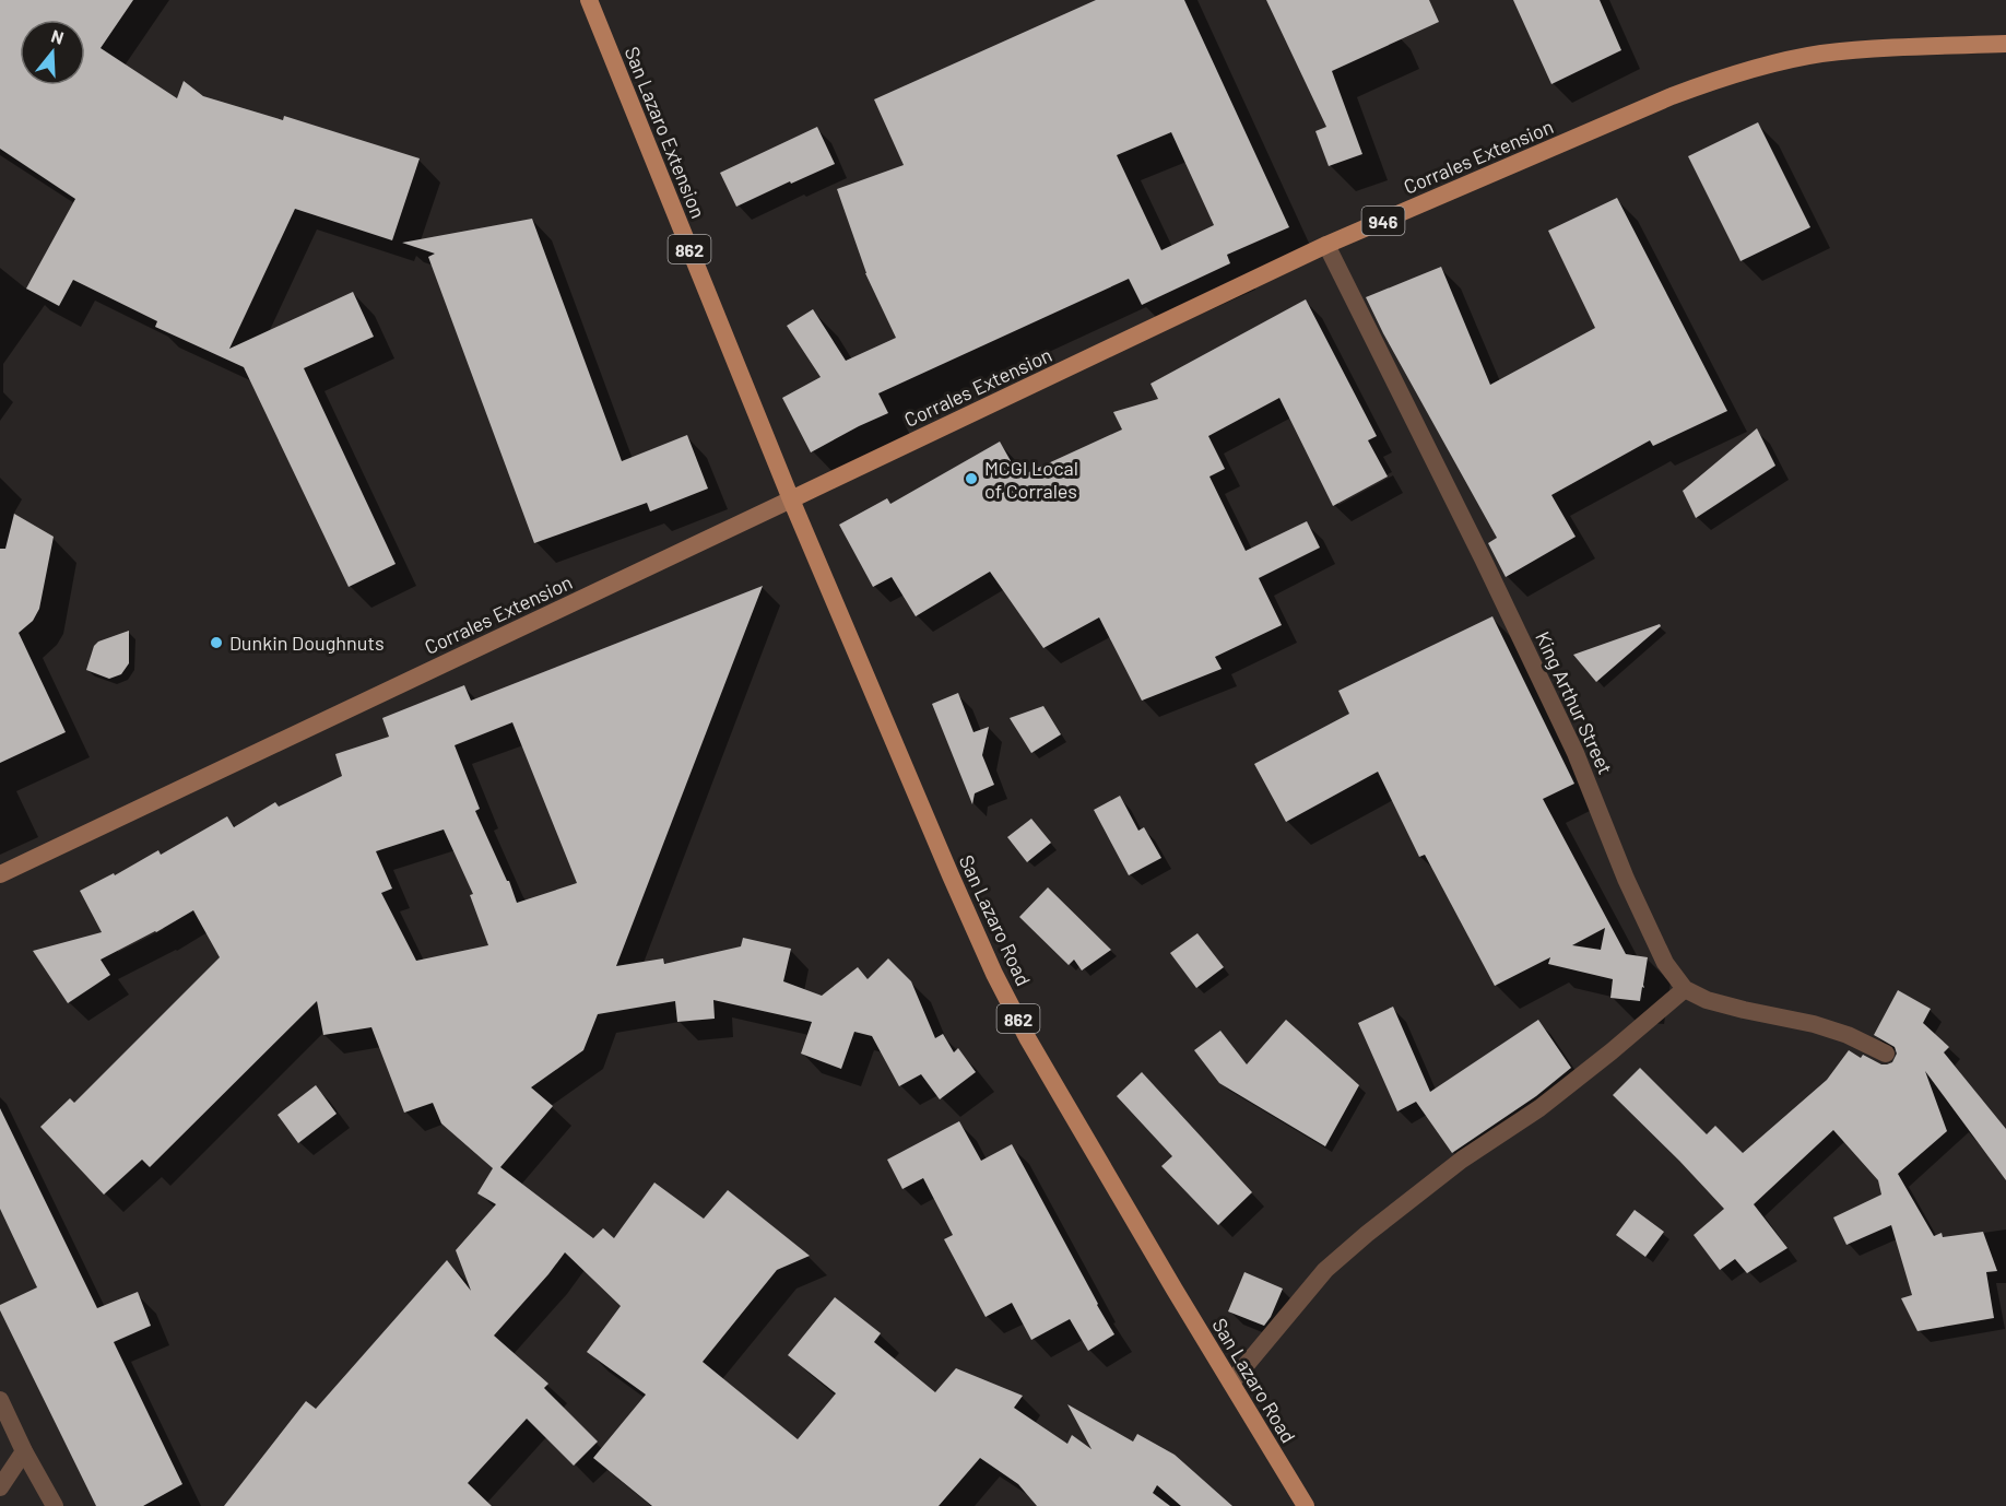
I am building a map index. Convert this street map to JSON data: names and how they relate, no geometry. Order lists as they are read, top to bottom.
{
  "streets": {
    "main road": [
      "San Lazaro Extension",
      "Corrales Extension",
      "946",
      "862",
      "San Lazaro Road"
    ],
    "street": ["King Arthur Street"]
  },
  "crossings": [
    ["San Lazaro Extension", "Corrales Extension"],
    ["San Lazaro Extension", "San Lazaro Road"],
    ["Corrales Extension", "King Arthur Street"],
    ["Corrales Extension", "San Lazaro Road"]
  ],
  "places": ["MCGI Local of Corrales", "Dunkin Doughnuts"],
  "north": "top"
}
